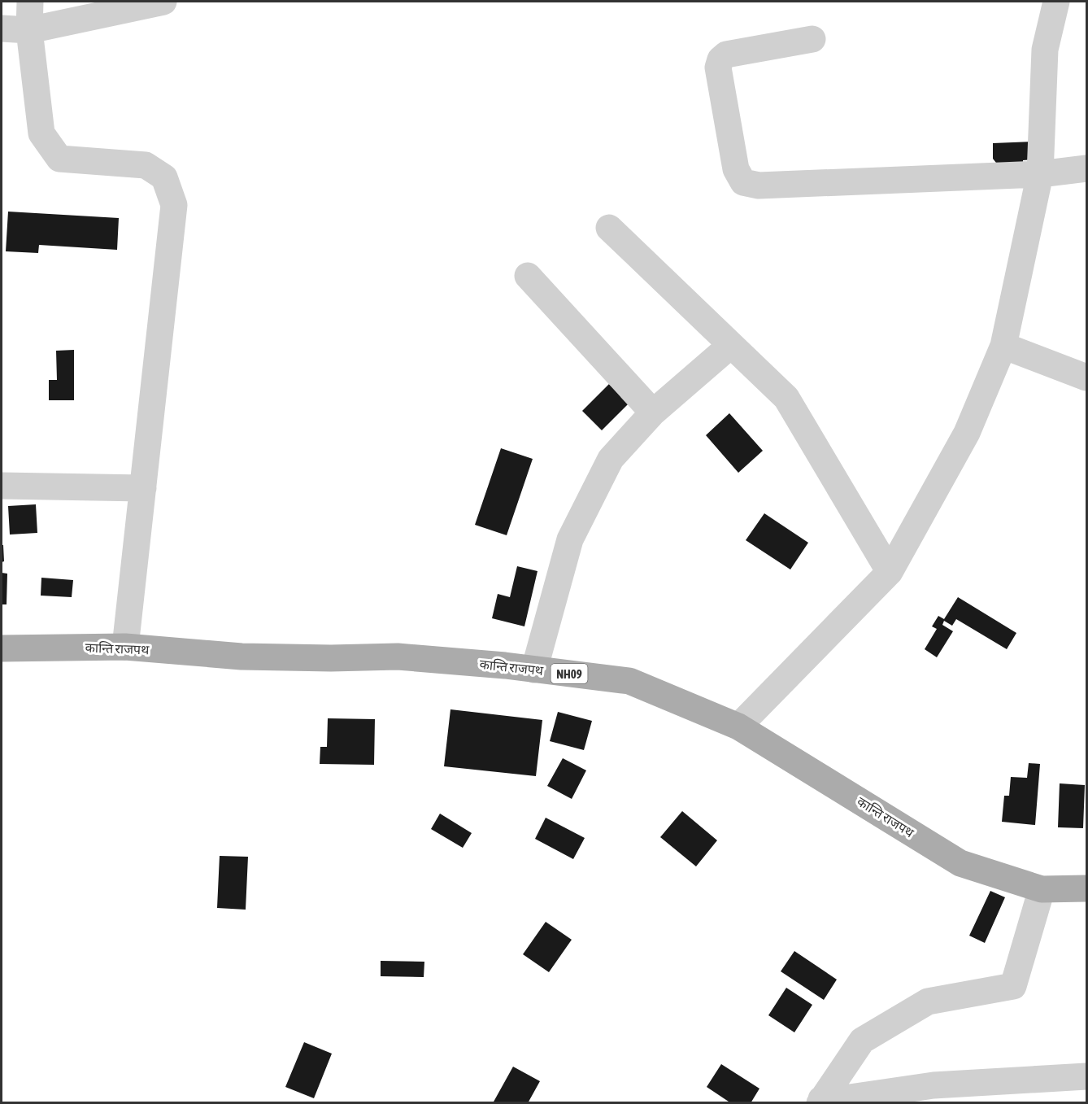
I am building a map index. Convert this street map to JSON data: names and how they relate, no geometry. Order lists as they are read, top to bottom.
{
  "streets": {
    "main road": ["कान्ति राजपथ", "NH09"]
  }
}
